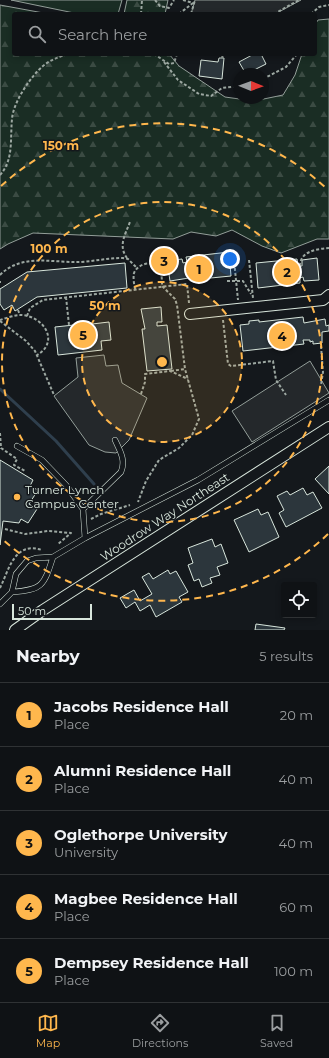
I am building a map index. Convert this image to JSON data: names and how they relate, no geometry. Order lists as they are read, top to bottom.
{
  "streets": {
    "street": ["Woodrow Way Northeast"]
  },
  "places": ["Turner Lynch Campus Center"],
  "scale_bar": "50 m",
  "north": "right",
  "page": {
    "search": "Search here",
    "pins": [
      "3",
      "1",
      "2",
      "5",
      "4"
    ],
    "scale": "50 m",
    "heading": ["Nearby", "5 results"],
    "list": [
      {
        "mark": "1",
        "name": "Jacobs Residence Hall",
        "note": "Place",
        "value": "20 m"
      },
      {
        "mark": "2",
        "name": "Alumni Residence Hall",
        "note": "Place",
        "value": "40 m"
      },
      {
        "mark": "3",
        "name": "Oglethorpe University",
        "note": "University",
        "value": "40 m"
      },
      {
        "mark": "4",
        "name": "Magbee Residence Hall",
        "note": "Place",
        "value": "60 m"
      },
      {
        "mark": "5",
        "name": "Dempsey Residence Hall",
        "note": "Place",
        "value": "100 m"
      }
    ],
    "nav": ["Map", "Directions", "Saved"]
  },
  "rings": ["150 m", "100 m", "50 m"]
}
